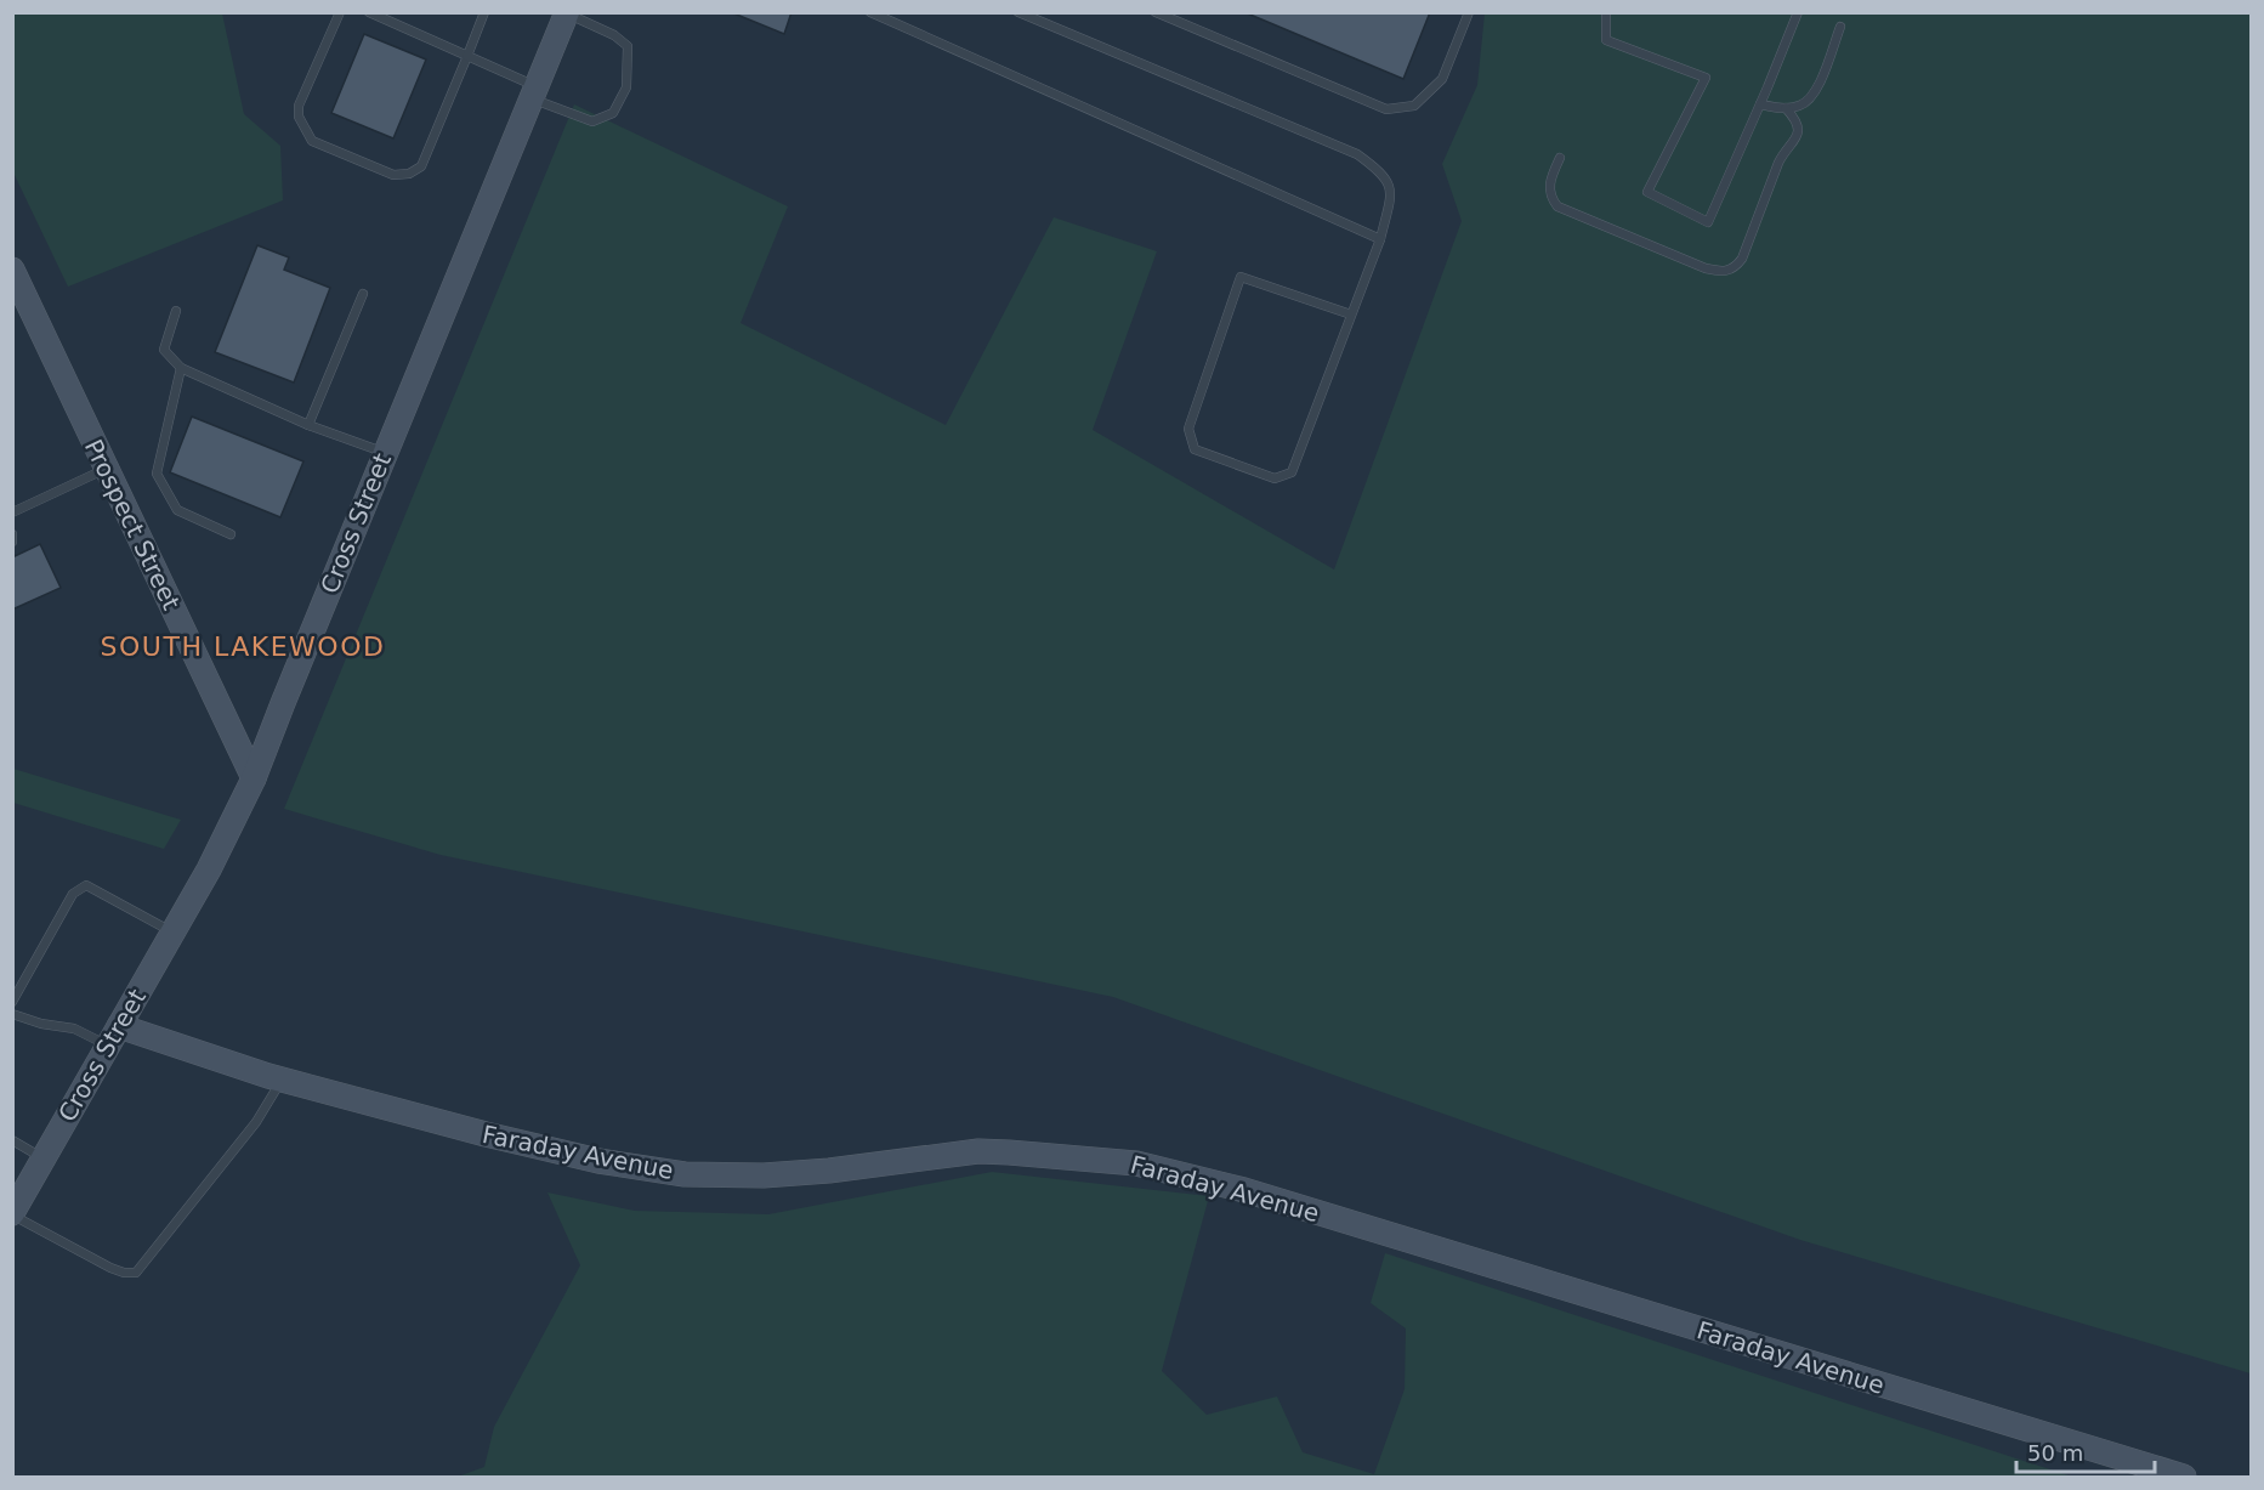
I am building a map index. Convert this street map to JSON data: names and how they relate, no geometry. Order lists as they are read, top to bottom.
{
  "streets": {
    "street": ["Cross Street", "Prospect Street", "Faraday Avenue"]
  },
  "crossings": [
    ["Cross Street", "Prospect Street"],
    ["Cross Street", "Faraday Avenue"]
  ],
  "districts": ["SOUTH LAKEWOOD"],
  "scale_bar": "50 m"
}
